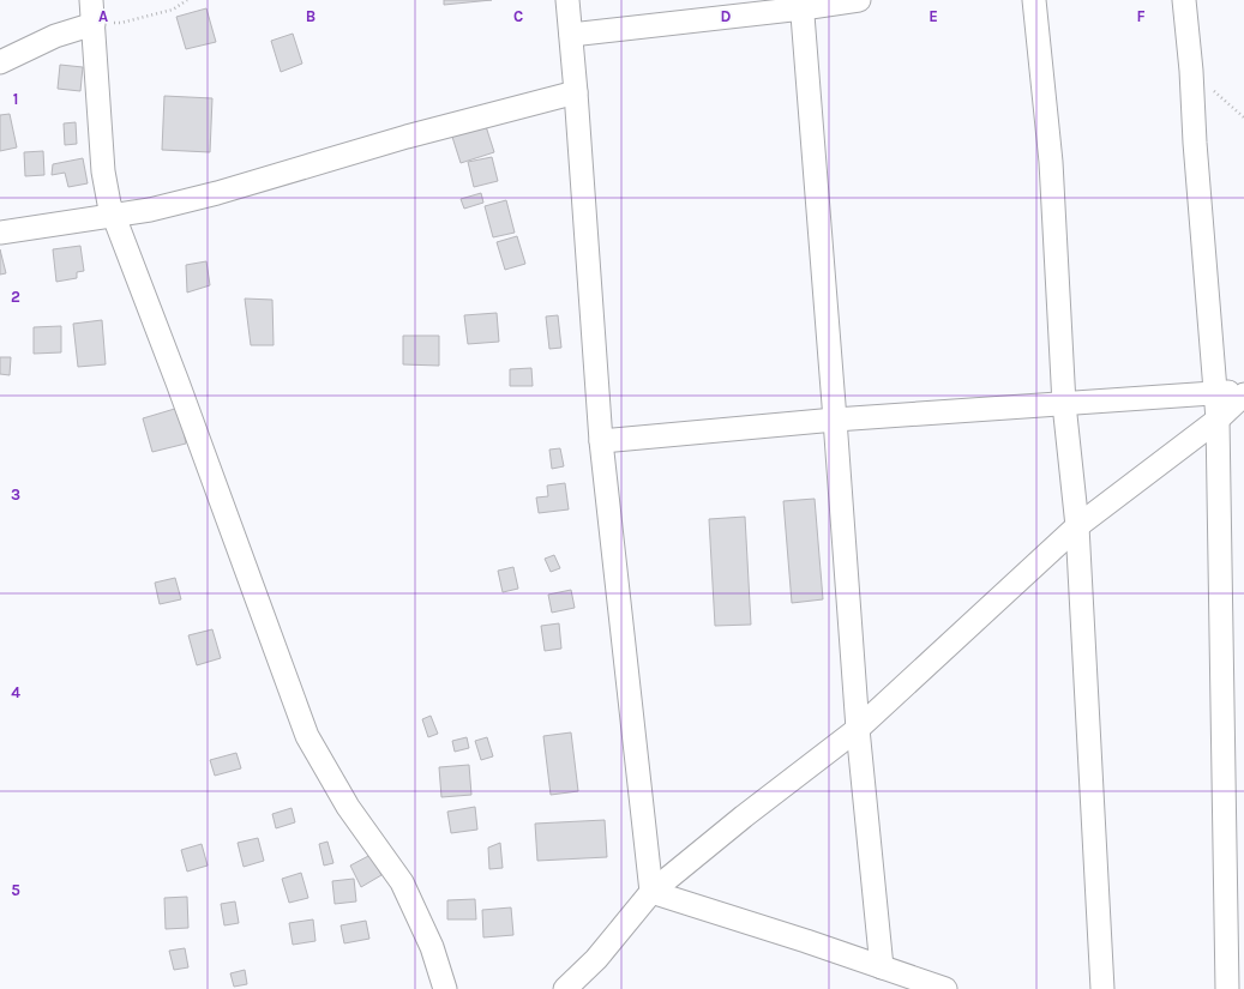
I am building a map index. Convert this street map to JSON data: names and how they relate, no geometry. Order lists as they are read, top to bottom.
{
  "grid": {
    "columns": [
      "A",
      "B",
      "C",
      "D",
      "E",
      "F"
    ],
    "rows": [
      "1",
      "2",
      "3",
      "4",
      "5"
    ]
  }
}
